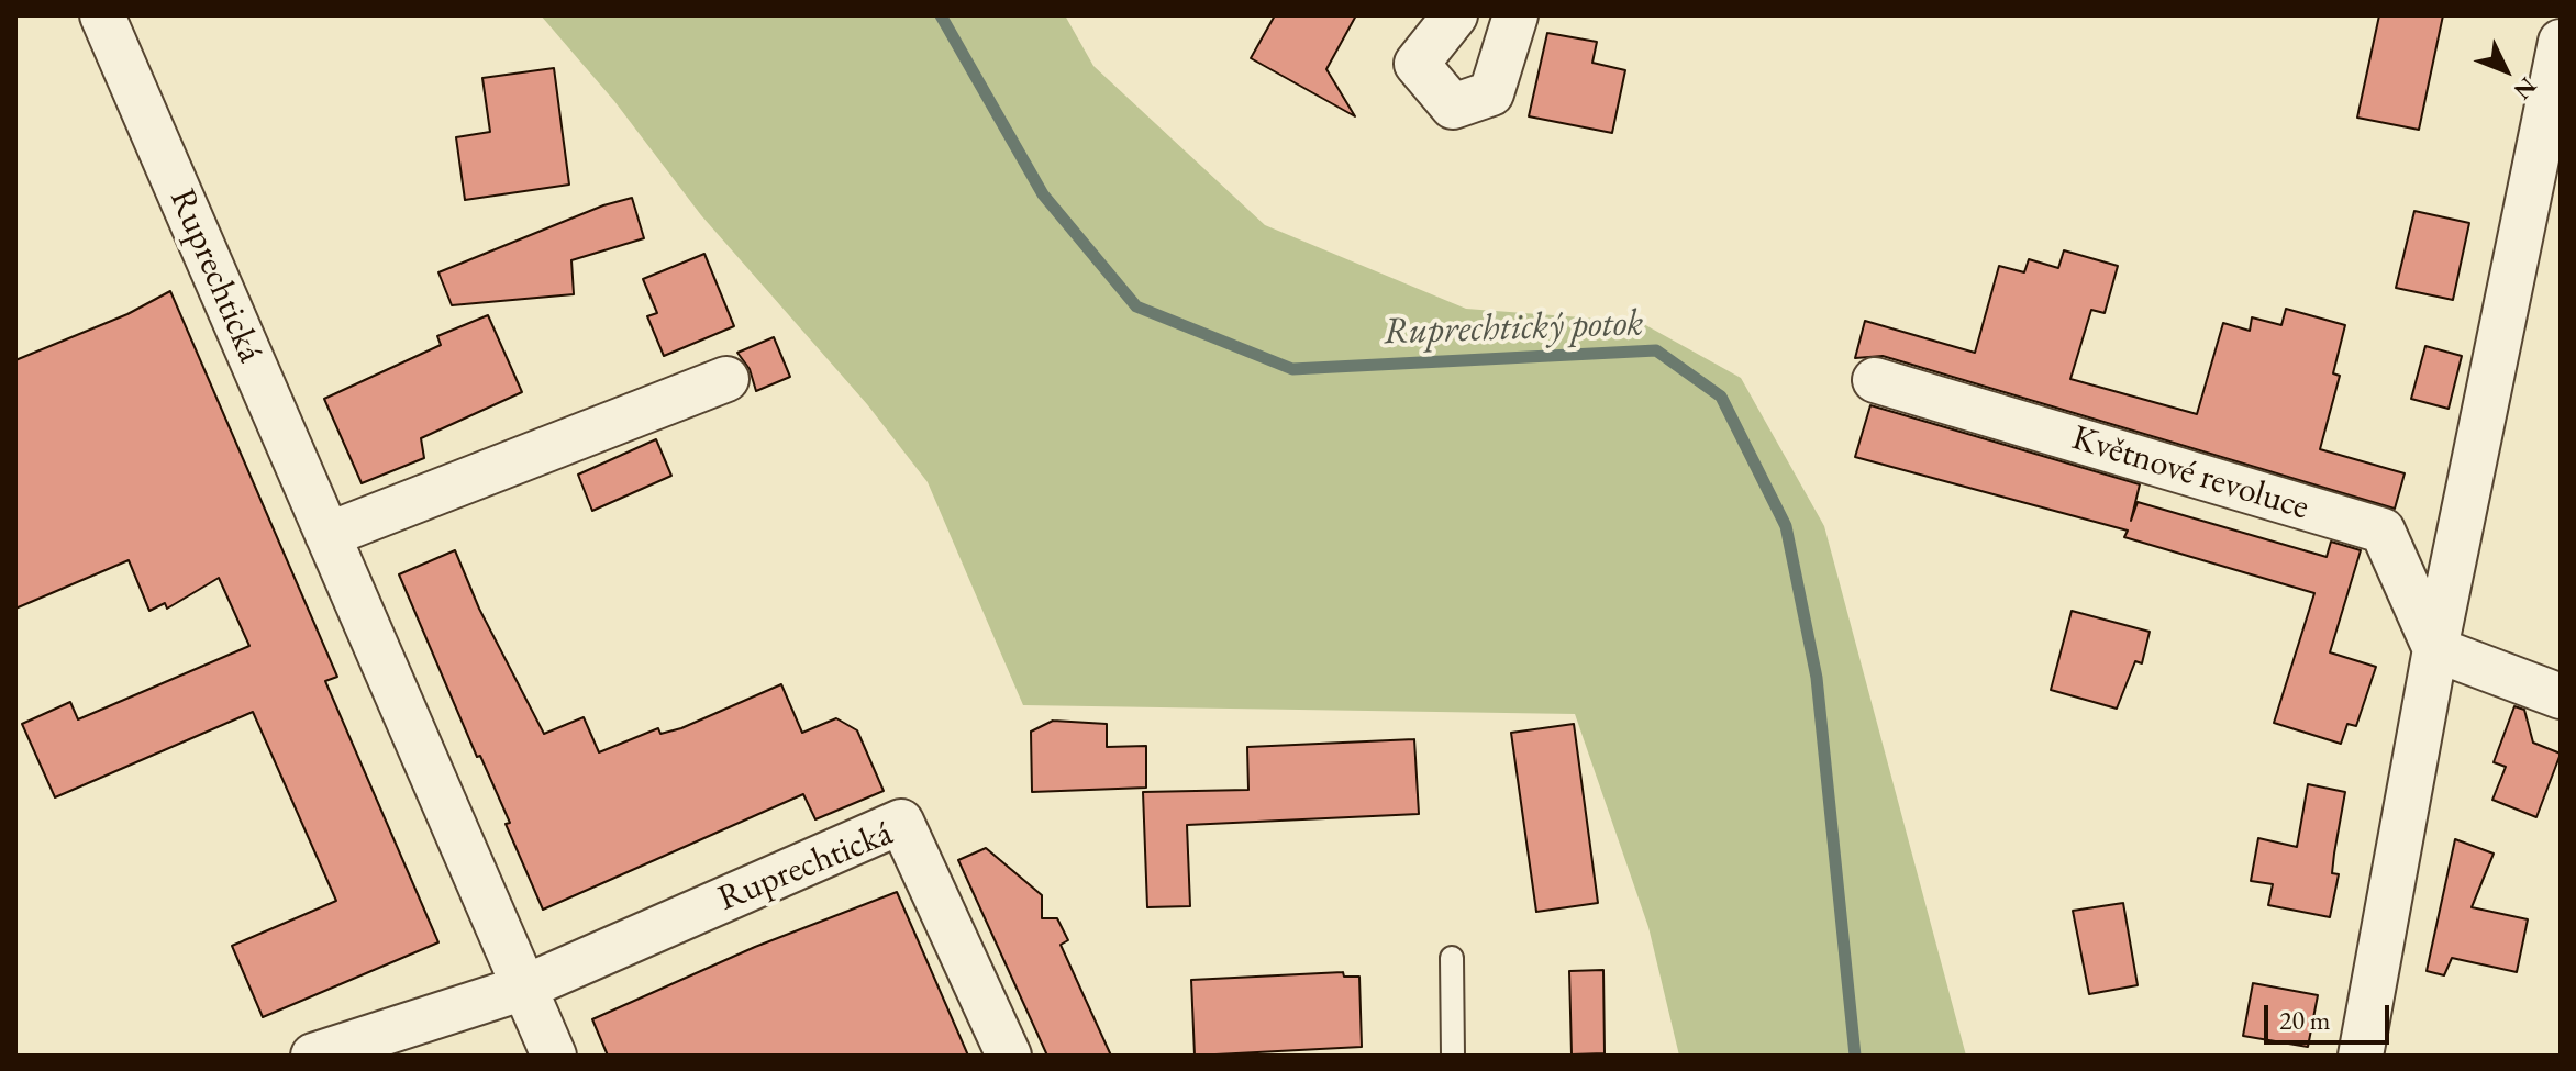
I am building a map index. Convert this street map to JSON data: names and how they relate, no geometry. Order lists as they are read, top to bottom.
{
  "streets": {
    "street": ["Ruprechtická", "Květnové revoluce"]
  },
  "water": ["Ruprechtický potok"],
  "scale_bar": "20 m",
  "north": "bottom right"
}
